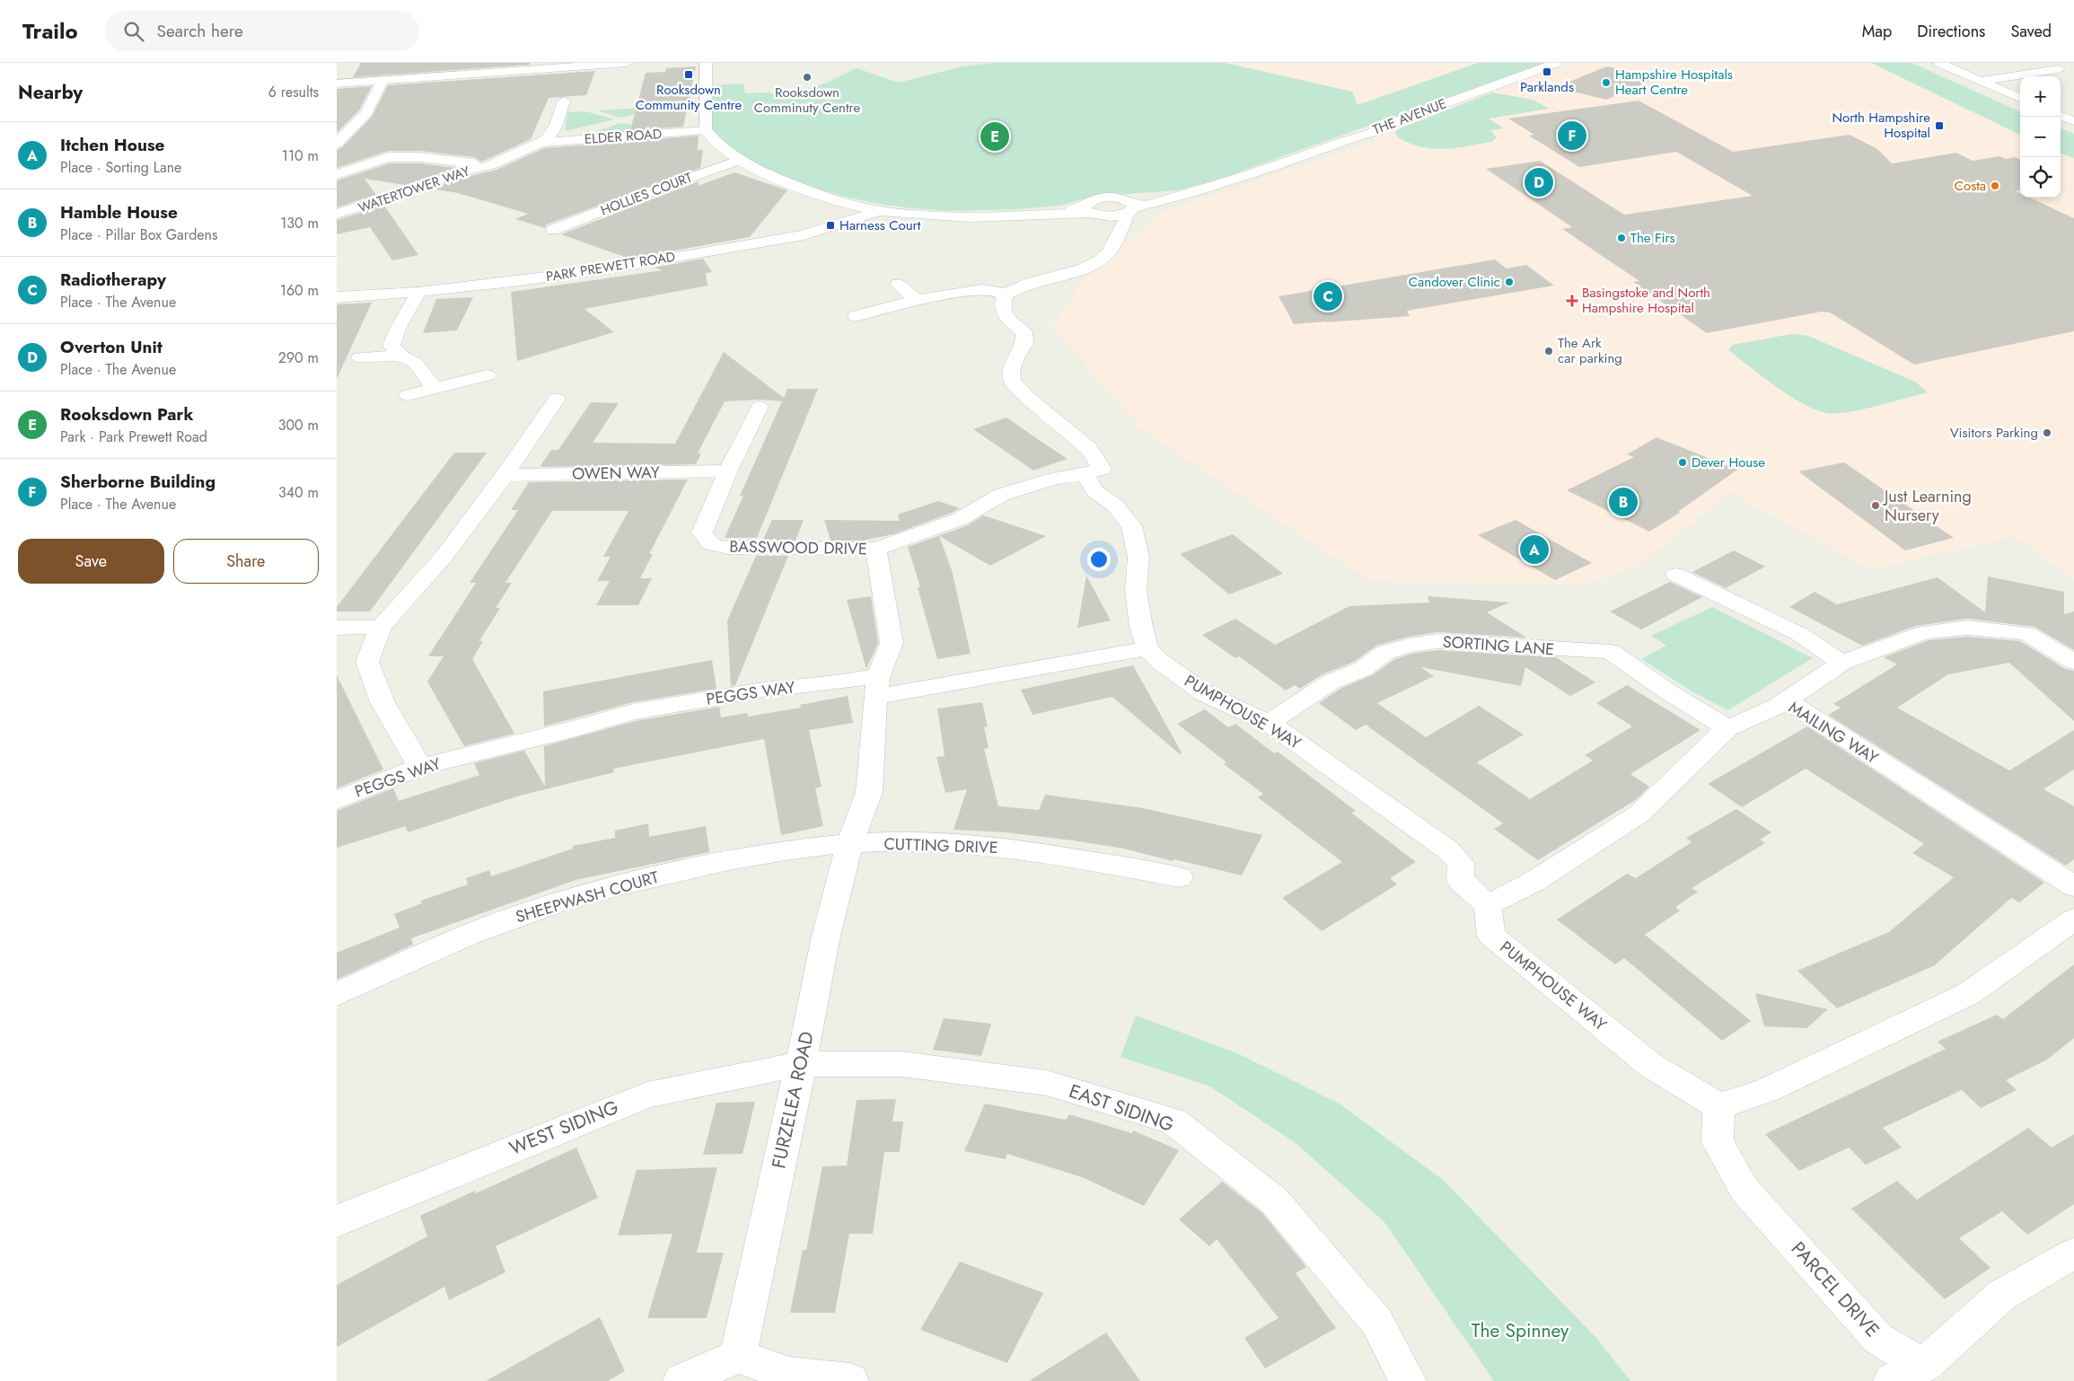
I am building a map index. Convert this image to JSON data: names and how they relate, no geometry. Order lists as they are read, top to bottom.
{
  "streets": {
    "street": [
      "THE AVENUE",
      "ELDER ROAD",
      "WATERTOWER WAY",
      "HOLLIES COURT",
      "PARK PREWETT ROAD",
      "OWEN WAY",
      "BASSWOOD DRIVE",
      "SORTING LANE",
      "PEGGS WAY",
      "PUMPHOUSE WAY",
      "MAILING WAY",
      "CUTTING DRIVE",
      "SHEEPWASH COURT",
      "FURZELEA ROAD",
      "EAST SIDING",
      "WEST SIDING",
      "PARCEL DRIVE"
    ]
  },
  "crossings": [
    ["THE AVENUE", "PARK PREWETT ROAD"],
    ["ELDER ROAD", "WATERTOWER WAY"],
    ["ELDER ROAD", "PARK PREWETT ROAD"],
    ["HOLLIES COURT", "PARK PREWETT ROAD"],
    ["OWEN WAY", "BASSWOOD DRIVE"],
    ["BASSWOOD DRIVE", "PEGGS WAY"],
    ["SORTING LANE", "PUMPHOUSE WAY"],
    ["SORTING LANE", "MAILING WAY"],
    ["PEGGS WAY", "PUMPHOUSE WAY"],
    ["PUMPHOUSE WAY", "MAILING WAY"],
    ["PUMPHOUSE WAY", "PARCEL DRIVE"],
    ["CUTTING DRIVE", "SHEEPWASH COURT"],
    ["CUTTING DRIVE", "FURZELEA ROAD"],
    ["SHEEPWASH COURT", "FURZELEA ROAD"],
    ["FURZELEA ROAD", "EAST SIDING"],
    ["FURZELEA ROAD", "WEST SIDING"],
    ["EAST SIDING", "WEST SIDING"]
  ],
  "parks": ["The Spinney"],
  "places": {
    "transit": [
      "Parklands",
      "Rooksdown Community Centre",
      "North Hampshire Hospital",
      "Harness Court"
    ],
    "other": [
      "Rooksdown Comminuty Centre",
      "Hampshire Hospitals Heart Centre",
      "Costa",
      "The Firs",
      "Candover Clinic",
      "The Ark car parking",
      "Visitors Parking",
      "Dever House",
      "Just Learning Nursery"
    ],
    "health": ["Basingstoke and North Hampshire Hospital"]
  },
  "page": {
    "header": "Trailo",
    "search": "Search here",
    "nav": ["Map", "Directions", "Saved"],
    "heading": ["Nearby", "6 results"],
    "map_buttons": ["+", "−"],
    "pins": [
      "F",
      "E",
      "D",
      "C",
      "B",
      "A"
    ],
    "list": [
      {
        "mark": "A",
        "name": "Itchen House",
        "note": "Place · Sorting Lane",
        "value": "110 m"
      },
      {
        "mark": "B",
        "name": "Hamble House",
        "note": "Place · Pillar Box Gardens",
        "value": "130 m"
      },
      {
        "mark": "C",
        "name": "Radiotherapy",
        "note": "Place · The Avenue",
        "value": "160 m"
      },
      {
        "mark": "D",
        "name": "Overton Unit",
        "note": "Place · The Avenue",
        "value": "290 m"
      },
      {
        "mark": "E",
        "name": "Rooksdown Park",
        "note": "Park · Park Prewett Road",
        "value": "300 m"
      },
      {
        "mark": "F",
        "name": "Sherborne Building",
        "note": "Place · The Avenue",
        "value": "340 m"
      }
    ],
    "buttons": ["Save", "Share"]
  }
}
